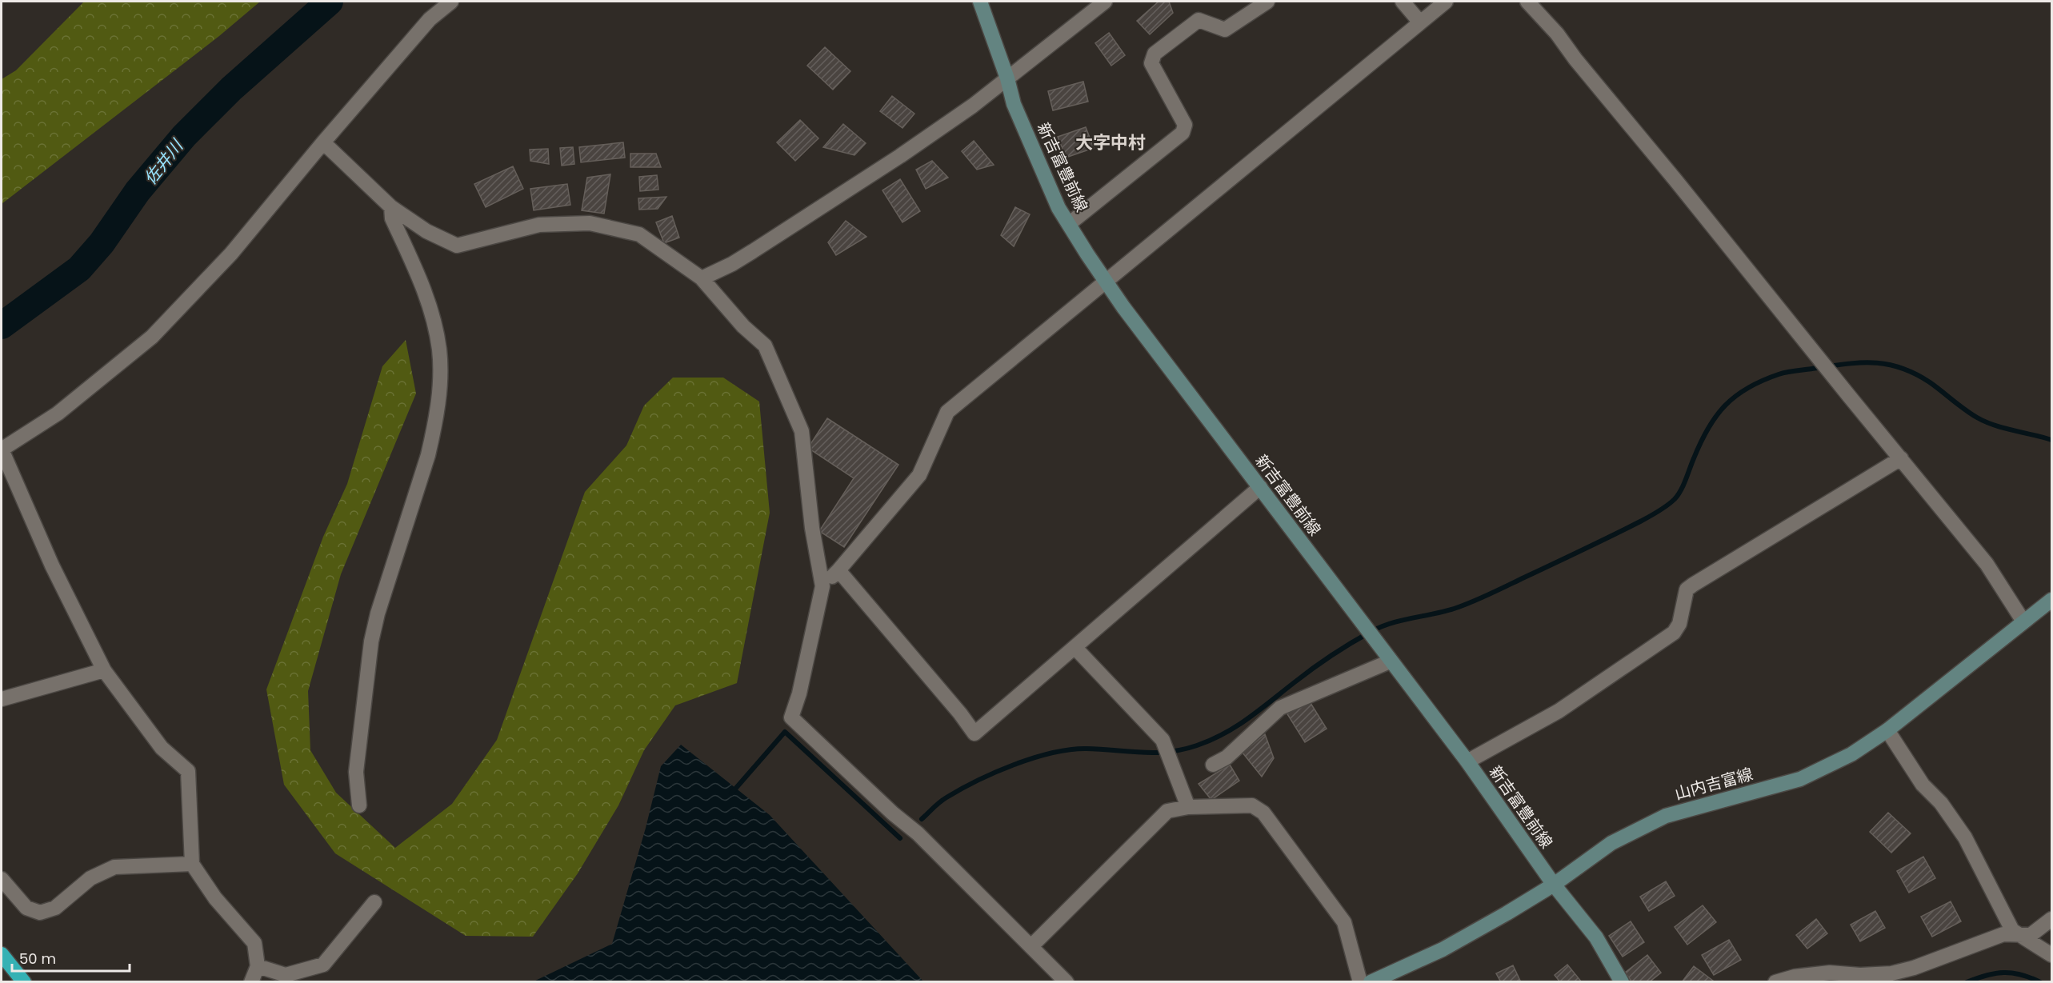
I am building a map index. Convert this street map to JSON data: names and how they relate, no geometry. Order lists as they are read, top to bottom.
{
  "streets": {
    "main road": ["新吉富豊前線", "山内吉富線"]
  },
  "crossings": [
    ["新吉富豊前線", "山内吉富線"]
  ],
  "districts": ["大字中村"],
  "water": ["佐井川"],
  "scale_bar": "50 m"
}
